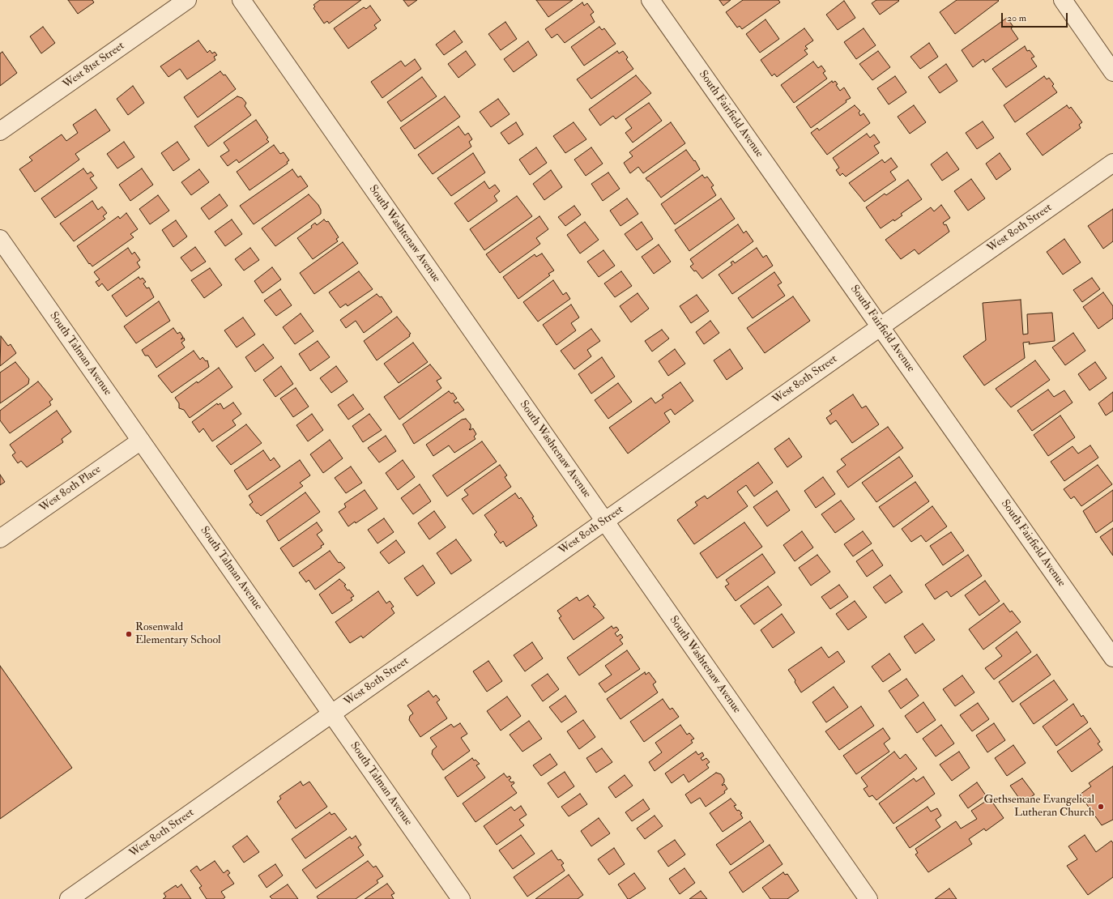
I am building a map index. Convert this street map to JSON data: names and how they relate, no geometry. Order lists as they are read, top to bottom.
{
  "streets": {
    "street": [
      "West 81st Street",
      "South Fairfield Avenue",
      "West 80th Street",
      "South Washtenaw Avenue",
      "South Talman Avenue",
      "West 80th Place"
    ]
  },
  "crossings": [
    ["South Fairfield Avenue", "West 80th Street"],
    ["West 80th Street", "South Washtenaw Avenue"],
    ["West 80th Street", "South Talman Avenue"],
    ["South Talman Avenue", "West 80th Place"]
  ],
  "places": ["Rosenwald Elementary School", "Gethsemane Evangelical Lutheran Church"],
  "scale_bar": "20 m"
}
